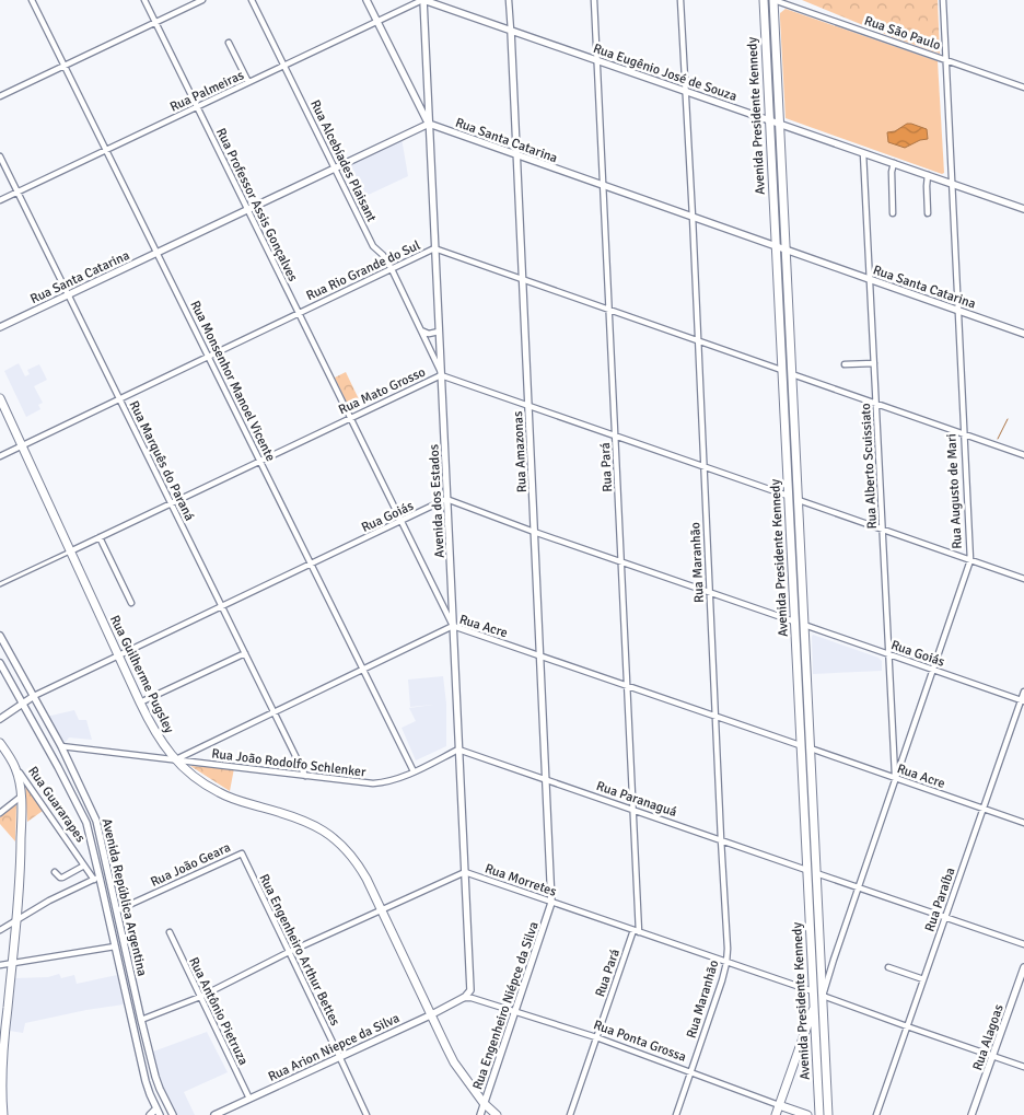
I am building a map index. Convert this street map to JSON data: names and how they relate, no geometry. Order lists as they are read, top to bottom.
{
  "streets": {
    "main road": [
      "Avenida Presidente Kennedy",
      "Rua Guilherme Pugsley",
      "Rua Guararapes",
      "Rua Ponta Grossa"
    ],
    "street": [
      "Rua São Paulo",
      "Rua Eugênio José de Souza",
      "Rua Palmeiras",
      "Rua Santa Catarina",
      "Rua Alcebíades Plaisant",
      "Rua Professor Assis Gonçalves",
      "Rua Rio Grande do Sul",
      "Rua Monsenhor Manoel Vicente",
      "Rua Mato Grosso",
      "Rua Amazonas",
      "Rua Marquês do Paraná",
      "Rua Alberto Scuissiato",
      "Rua Pará",
      "Rua Augusto de Mari",
      "Avenida dos Estados",
      "Rua Goiás",
      "Rua Maranhão",
      "Rua Acre",
      "Rua João Rodolfo Schlenker",
      "Rua Paranaguá",
      "Rua João Geara",
      "Rua Morretes",
      "Avenida República Argentina",
      "Rua Paraíba",
      "Rua Engenheiro Arthur Bettes",
      "Rua Engenheiro Niépce da Silva",
      "Rua Antônio Pietruza",
      "Rua Alagoas",
      "Rua Arion Niepce da Silva"
    ]
  },
  "crossings": [
    ["Rua São Paulo", "Avenida Presidente Kennedy"],
    ["Rua São Paulo", "Rua Augusto de Mari"],
    ["Rua Eugênio José de Souza", "Rua Palmeiras"],
    ["Rua Eugênio José de Souza", "Avenida Presidente Kennedy"],
    ["Rua Eugênio José de Souza", "Rua Amazonas"],
    ["Rua Eugênio José de Souza", "Rua Alberto Scuissiato"],
    ["Rua Eugênio José de Souza", "Rua Pará"],
    ["Rua Eugênio José de Souza", "Rua Augusto de Mari"],
    ["Rua Eugênio José de Souza", "Avenida dos Estados"],
    ["Rua Eugênio José de Souza", "Rua Maranhão"],
    ["Rua Palmeiras", "Rua Alcebíades Plaisant"],
    ["Rua Palmeiras", "Rua Professor Assis Gonçalves"],
    ["Rua Palmeiras", "Rua Monsenhor Manoel Vicente"],
    ["Rua Palmeiras", "Rua Marquês do Paraná"],
    ["Rua Palmeiras", "Avenida dos Estados"],
    ["Avenida Presidente Kennedy", "Rua Santa Catarina"],
    ["Avenida Presidente Kennedy", "Rua Rio Grande do Sul"],
    ["Avenida Presidente Kennedy", "Rua Mato Grosso"],
    ["Avenida Presidente Kennedy", "Rua Augusto de Mari"],
    ["Avenida Presidente Kennedy", "Rua Goiás"],
    ["Avenida Presidente Kennedy", "Rua Acre"],
    ["Avenida Presidente Kennedy", "Rua Paranaguá"],
    ["Avenida Presidente Kennedy", "Rua Morretes"],
    ["Rua Santa Catarina", "Rua Alcebíades Plaisant"],
    ["Rua Santa Catarina", "Rua Professor Assis Gonçalves"],
    ["Rua Santa Catarina", "Rua Monsenhor Manoel Vicente"],
    ["Rua Santa Catarina", "Rua Amazonas"],
    ["Rua Santa Catarina", "Rua Marquês do Paraná"],
    ["Rua Santa Catarina", "Rua Alberto Scuissiato"],
    ["Rua Santa Catarina", "Rua Pará"],
    ["Rua Santa Catarina", "Rua Augusto de Mari"],
    ["Rua Santa Catarina", "Avenida dos Estados"],
    ["Rua Santa Catarina", "Rua Maranhão"],
    ["Rua Alcebíades Plaisant", "Rua Rio Grande do Sul"],
    ["Rua Alcebíades Plaisant", "Rua Mato Grosso"],
    ["Rua Alcebíades Plaisant", "Avenida dos Estados"],
    ["Rua Professor Assis Gonçalves", "Rua Rio Grande do Sul"],
    ["Rua Professor Assis Gonçalves", "Rua Mato Grosso"],
    ["Rua Professor Assis Gonçalves", "Avenida dos Estados"],
    ["Rua Professor Assis Gonçalves", "Rua Goiás"],
    ["Rua Professor Assis Gonçalves", "Rua Acre"],
    ["Rua Rio Grande do Sul", "Rua Monsenhor Manoel Vicente"],
    ["Rua Rio Grande do Sul", "Rua Amazonas"],
    ["Rua Rio Grande do Sul", "Rua Marquês do Paraná"],
    ["Rua Rio Grande do Sul", "Rua Pará"],
    ["Rua Rio Grande do Sul", "Avenida dos Estados"],
    ["Rua Rio Grande do Sul", "Rua Maranhão"],
    ["Rua Rio Grande do Sul", "Rua Guilherme Pugsley"],
    ["Rua Monsenhor Manoel Vicente", "Rua Mato Grosso"],
    ["Rua Monsenhor Manoel Vicente", "Rua Goiás"],
    ["Rua Monsenhor Manoel Vicente", "Rua Acre"],
    ["Rua Monsenhor Manoel Vicente", "Rua João Rodolfo Schlenker"],
    ["Rua Mato Grosso", "Rua Amazonas"],
    ["Rua Mato Grosso", "Rua Marquês do Paraná"],
    ["Rua Mato Grosso", "Rua Pará"],
    ["Rua Mato Grosso", "Avenida dos Estados"],
    ["Rua Mato Grosso", "Rua Maranhão"],
    ["Rua Mato Grosso", "Rua Guilherme Pugsley"],
    ["Rua Amazonas", "Rua Acre"],
    ["Rua Amazonas", "Rua Paranaguá"],
    ["Rua Amazonas", "Rua Morretes"],
    ["Rua Amazonas", "Rua Engenheiro Niépce da Silva"],
    ["Rua Marquês do Paraná", "Rua Goiás"],
    ["Rua Marquês do Paraná", "Rua Acre"],
    ["Rua Marquês do Paraná", "Rua João Rodolfo Schlenker"],
    ["Rua Alberto Scuissiato", "Rua Augusto de Mari"],
    ["Rua Alberto Scuissiato", "Rua Goiás"],
    ["Rua Alberto Scuissiato", "Rua Acre"],
    ["Rua Pará", "Rua Acre"],
    ["Rua Pará", "Rua Paranaguá"],
    ["Rua Pará", "Rua Morretes"],
    ["Rua Pará", "Rua Ponta Grossa"],
    ["Rua Augusto de Mari", "Rua Goiás"],
    ["Rua Augusto de Mari", "Rua Acre"],
    ["Avenida dos Estados", "Rua Goiás"],
    ["Avenida dos Estados", "Rua Acre"],
    ["Avenida dos Estados", "Rua João Rodolfo Schlenker"],
    ["Avenida dos Estados", "Rua Paranaguá"],
    ["Avenida dos Estados", "Rua Morretes"],
    ["Avenida dos Estados", "Rua Ponta Grossa"],
    ["Avenida dos Estados", "Rua Arion Niepce da Silva"],
    ["Rua Goiás", "Rua Guilherme Pugsley"],
    ["Rua Goiás", "Avenida República Argentina"],
    ["Rua Goiás", "Rua Paraíba"],
    ["Rua Maranhão", "Rua Acre"],
    ["Rua Maranhão", "Rua Paranaguá"],
    ["Rua Maranhão", "Rua Morretes"],
    ["Rua Maranhão", "Rua Ponta Grossa"],
    ["Rua Acre", "Rua Guilherme Pugsley"],
    ["Rua Acre", "Rua João Rodolfo Schlenker"],
    ["Rua Acre", "Rua Paraíba"],
    ["Rua Guilherme Pugsley", "Rua João Rodolfo Schlenker"],
    ["Rua Guilherme Pugsley", "Rua Morretes"],
    ["Rua Guilherme Pugsley", "Rua Engenheiro Niépce da Silva"],
    ["Rua Guilherme Pugsley", "Rua Arion Niepce da Silva"],
    ["Rua João Rodolfo Schlenker", "Rua Paranaguá"],
    ["Rua João Rodolfo Schlenker", "Avenida República Argentina"],
    ["Rua Guararapes", "Avenida República Argentina"],
    ["Rua João Geara", "Avenida República Argentina"],
    ["Rua João Geara", "Rua Engenheiro Arthur Bettes"],
    ["Rua Morretes", "Avenida República Argentina"],
    ["Rua Morretes", "Rua Engenheiro Arthur Bettes"],
    ["Rua Morretes", "Rua Engenheiro Niépce da Silva"],
    ["Rua Morretes", "Rua Antônio Pietruza"],
    ["Rua Engenheiro Arthur Bettes", "Rua Arion Niepce da Silva"],
    ["Rua Engenheiro Niépce da Silva", "Rua Ponta Grossa"],
    ["Rua Antônio Pietruza", "Rua Arion Niepce da Silva"],
    ["Rua Ponta Grossa", "Rua Arion Niepce da Silva"]
  ]
}
